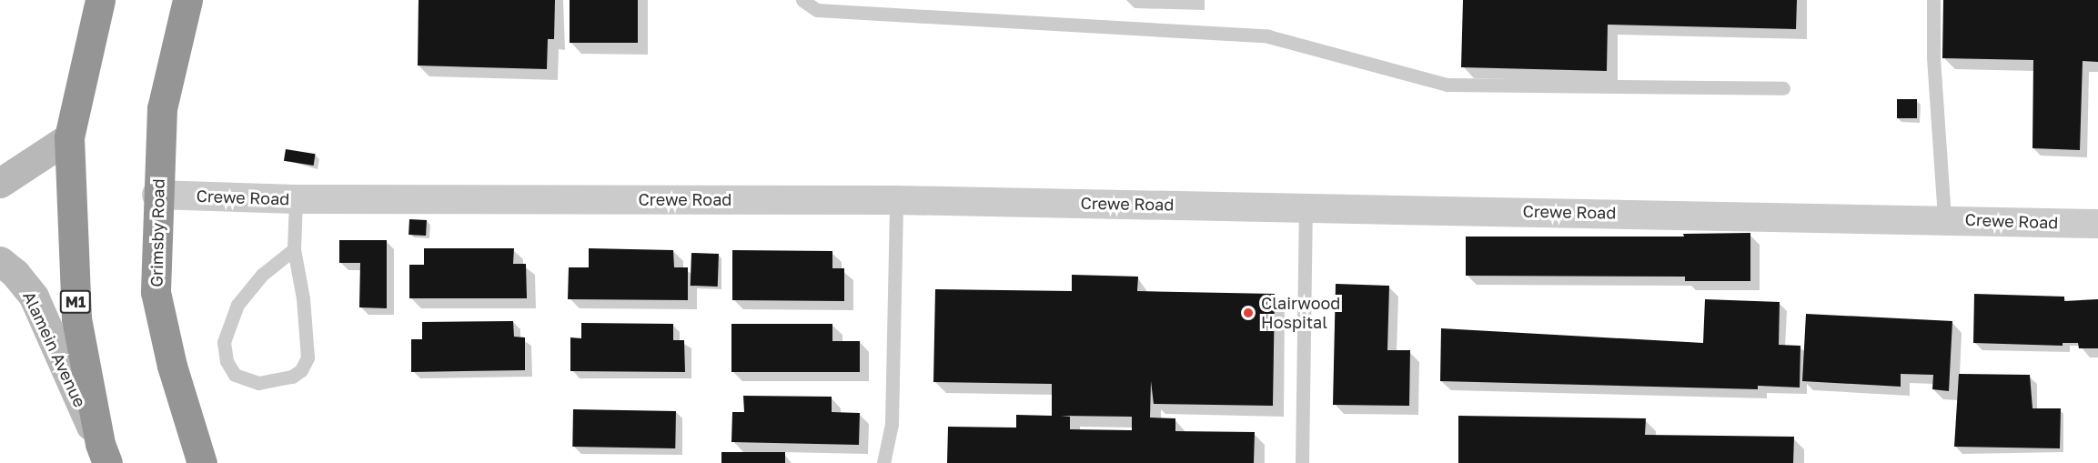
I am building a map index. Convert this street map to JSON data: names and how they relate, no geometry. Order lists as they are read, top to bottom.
{
  "streets": {
    "highway": ["Grimsby Road", "M1"],
    "street": ["Crewe Road", "Alamein Avenue"]
  },
  "crossings": [
    ["Crewe Road", "Grimsby Road"],
    ["M1", "Alamein Avenue"]
  ],
  "places": ["Clairwood Hospital"]
}
